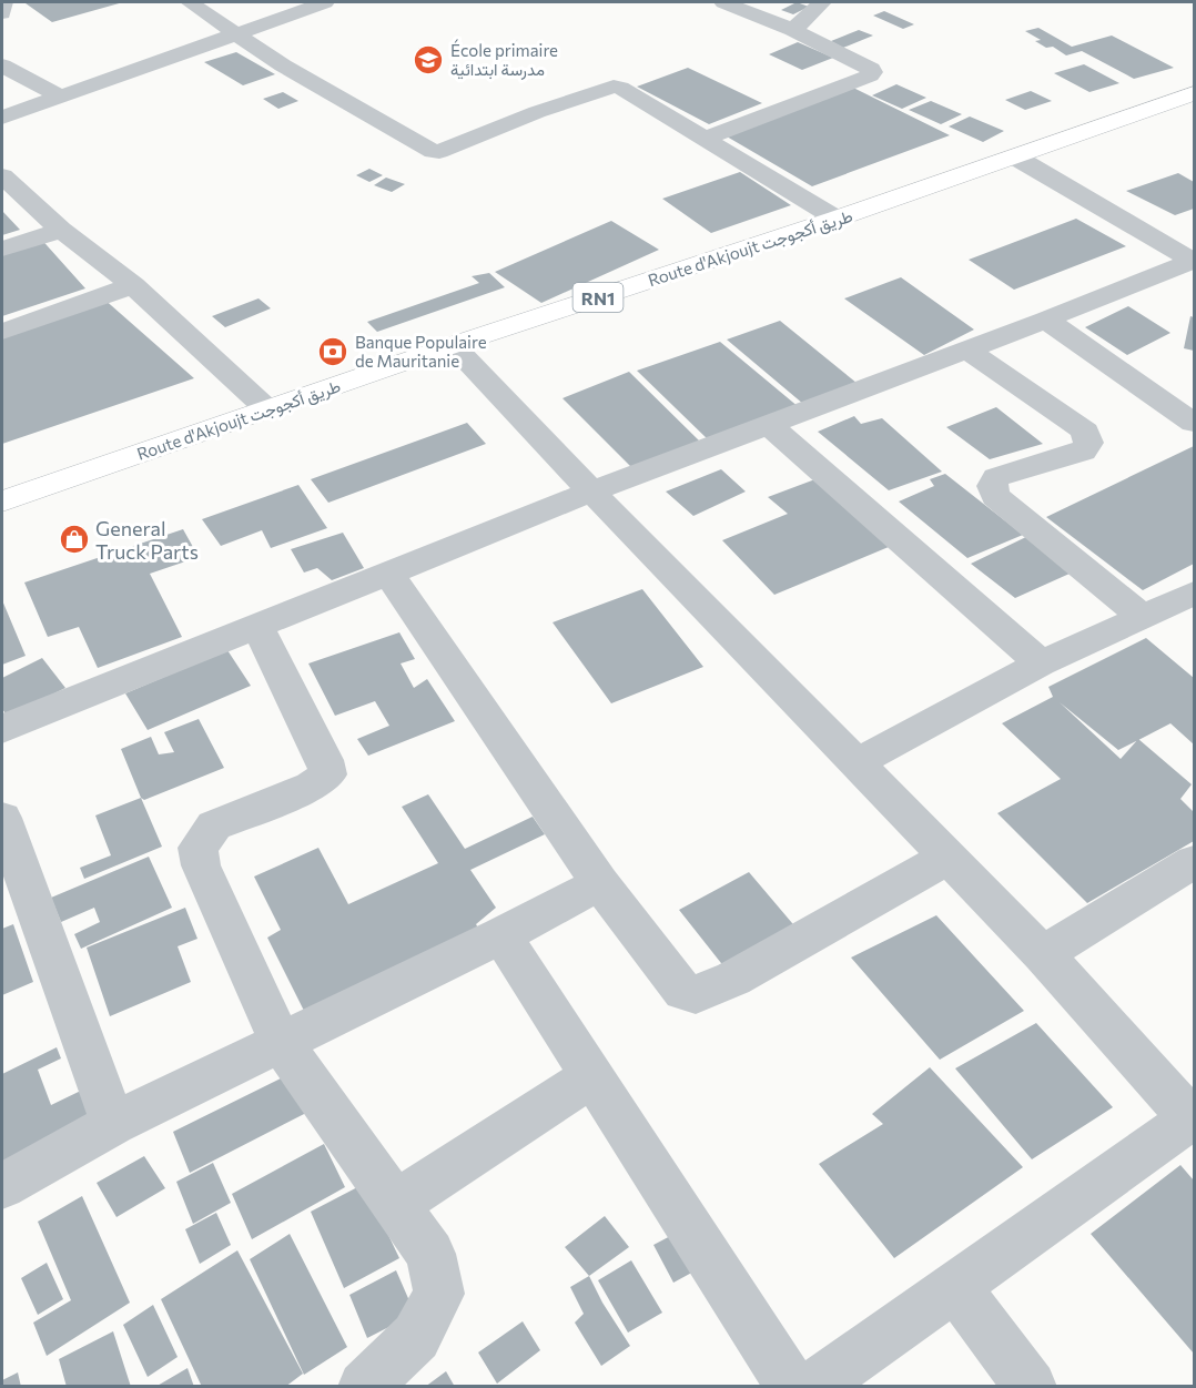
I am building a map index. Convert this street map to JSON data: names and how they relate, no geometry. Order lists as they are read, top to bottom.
{
  "streets": {
    "highway": ["Route d'Akjoujt طريق أكجوجت", "RN1"]
  },
  "places": {
    "school or university": ["École primaire مدرسة ابتدائية"],
    "bank": ["Banque Populaire de Mauritanie"],
    "shop": ["General Truck Parts"]
  }
}
